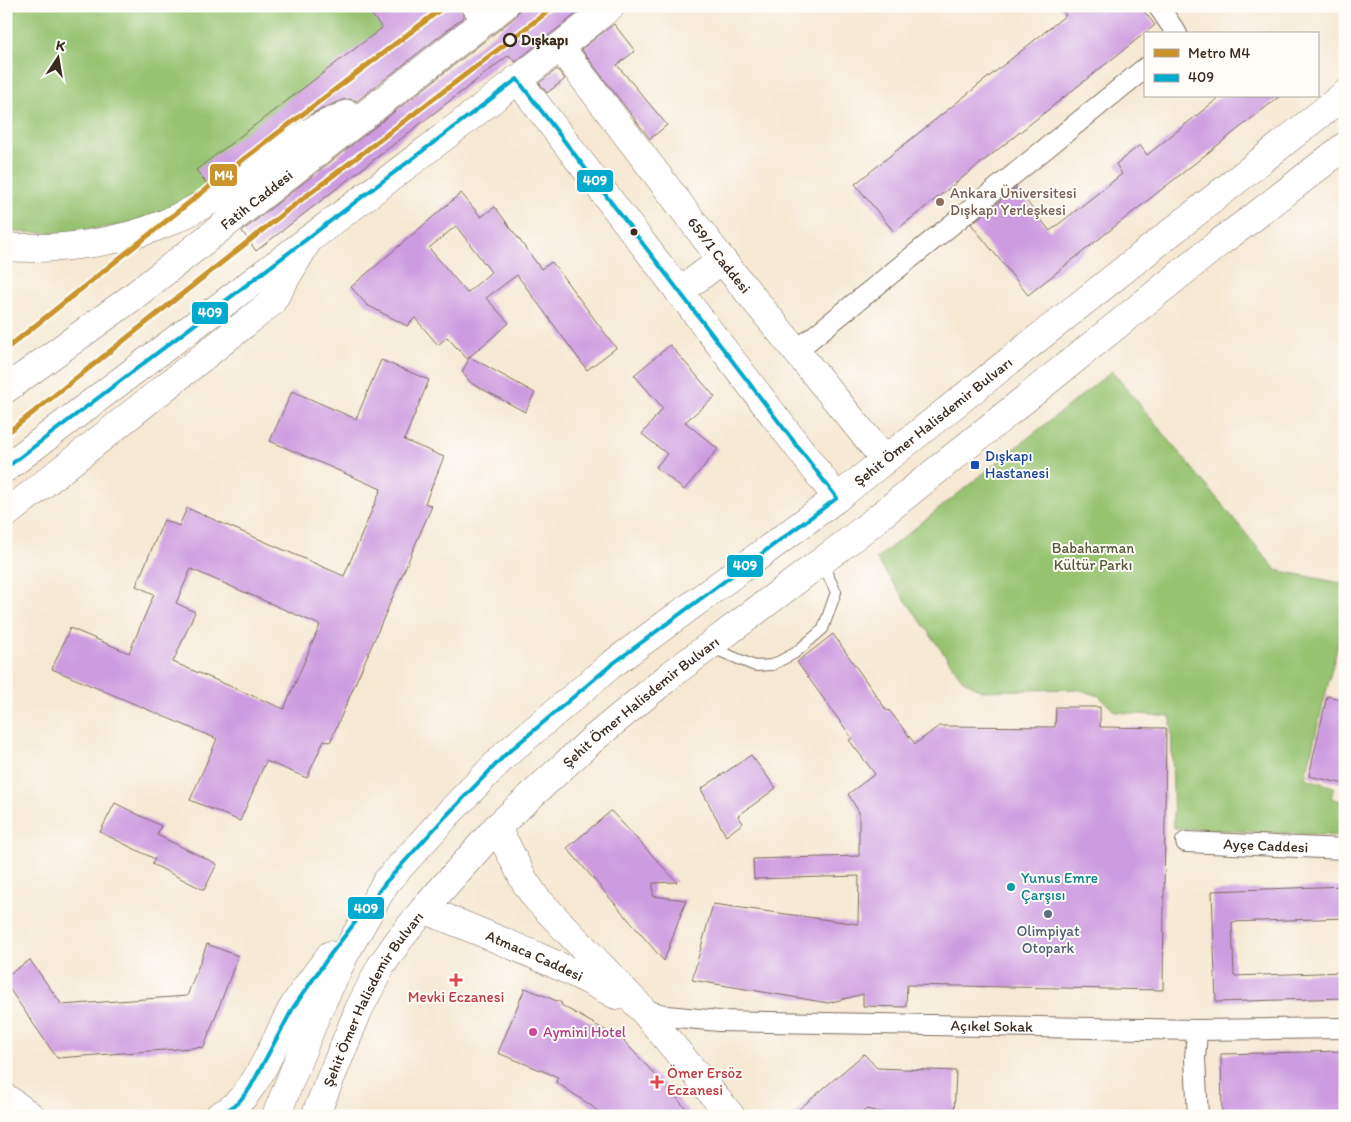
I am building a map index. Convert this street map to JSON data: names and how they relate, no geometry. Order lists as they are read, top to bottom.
{
  "streets": {
    "main road": [
      "Fatih Caddesi",
      "659/1 Caddesi",
      "Şehit Ömer Halisdemir Bulvarı",
      "Atmaca Caddesi"
    ],
    "street": ["Ayçe Caddesi", "Açıkel Sokak"]
  },
  "crossings": [
    ["659/1 Caddesi", "Şehit Ömer Halisdemir Bulvarı"],
    ["Şehit Ömer Halisdemir Bulvarı", "Atmaca Caddesi"],
    ["Atmaca Caddesi", "Açıkel Sokak"]
  ],
  "parks": ["Babaharman Kültür Parkı"],
  "places": {
    "other": [
      "Dışkapı",
      "Ankara Üniversitesi Dışkapı Yerleşkesi",
      "Yunus Emre Çarşısı",
      "Olimpiyat Otopark",
      "Aymini Hotel"
    ],
    "transit": ["Dışkapı Hastanesi"],
    "health": ["Mevki Eczanesi", "Ömer Ersöz Eczanesi"]
  },
  "lines": ["metro line M4", "transit line 409"],
  "legend": ["Metro M4", "409"],
  "north": "top"
}
